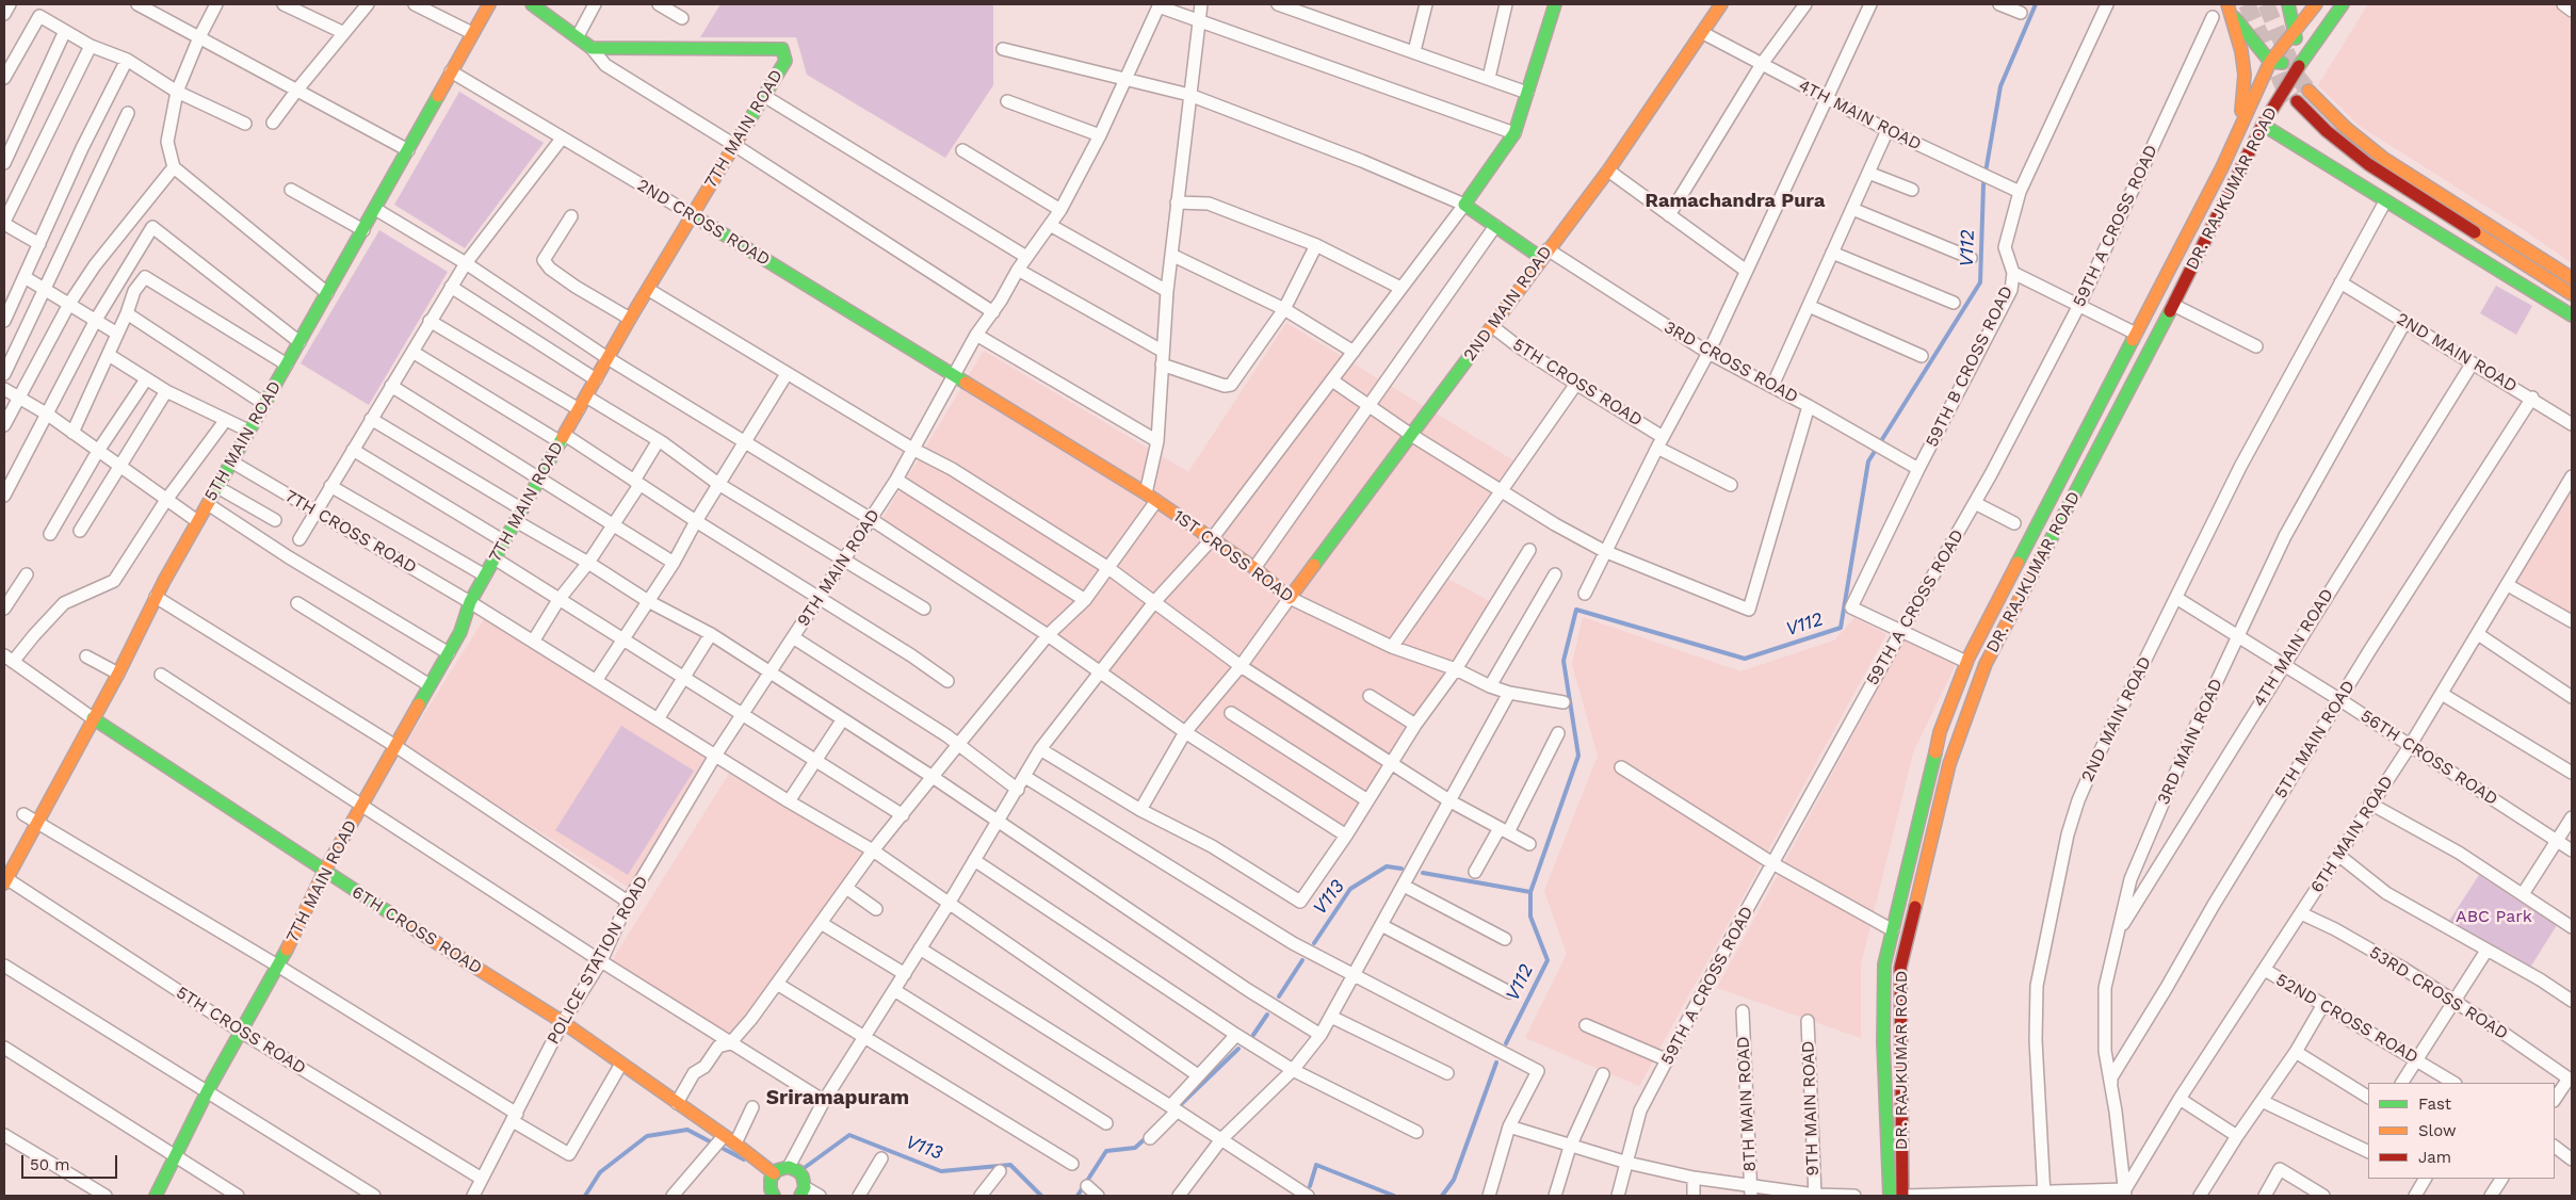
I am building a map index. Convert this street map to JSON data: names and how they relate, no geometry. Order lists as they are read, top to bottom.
{
  "streets": {
    "street": [
      "4TH MAIN ROAD",
      "7TH MAIN ROAD",
      "DR. RAJKUMAR ROAD",
      "2ND CROSS ROAD",
      "59TH A CROSS ROAD",
      "2ND MAIN ROAD",
      "3RD CROSS ROAD",
      "59TH B CROSS ROAD",
      "5TH CROSS ROAD",
      "5TH MAIN ROAD",
      "7TH CROSS ROAD",
      "1ST CROSS ROAD",
      "9TH MAIN ROAD",
      "3RD MAIN ROAD",
      "56TH CROSS ROAD",
      "6TH MAIN ROAD",
      "6TH CROSS ROAD",
      "POLICE STATION ROAD",
      "53RD CROSS ROAD",
      "52ND CROSS ROAD",
      "8TH MAIN ROAD"
    ]
  },
  "crossings": [
    ["4TH MAIN ROAD", "2ND MAIN ROAD"],
    ["4TH MAIN ROAD", "59TH B CROSS ROAD"],
    ["4TH MAIN ROAD", "3RD MAIN ROAD"],
    ["4TH MAIN ROAD", "56TH CROSS ROAD"],
    ["7TH MAIN ROAD", "2ND CROSS ROAD"],
    ["7TH MAIN ROAD", "5TH CROSS ROAD"],
    ["7TH MAIN ROAD", "7TH CROSS ROAD"],
    ["7TH MAIN ROAD", "6TH CROSS ROAD"],
    ["DR. RAJKUMAR ROAD", "59TH B CROSS ROAD"],
    ["2ND CROSS ROAD", "5TH MAIN ROAD"],
    ["2ND CROSS ROAD", "1ST CROSS ROAD"],
    ["2ND CROSS ROAD", "9TH MAIN ROAD"],
    ["59TH A CROSS ROAD", "59TH B CROSS ROAD"],
    ["2ND MAIN ROAD", "3RD CROSS ROAD"],
    ["2ND MAIN ROAD", "5TH CROSS ROAD"],
    ["2ND MAIN ROAD", "5TH MAIN ROAD"],
    ["2ND MAIN ROAD", "1ST CROSS ROAD"],
    ["2ND MAIN ROAD", "3RD MAIN ROAD"],
    ["2ND MAIN ROAD", "56TH CROSS ROAD"],
    ["3RD CROSS ROAD", "59TH B CROSS ROAD"],
    ["5TH CROSS ROAD", "5TH MAIN ROAD"],
    ["5TH CROSS ROAD", "POLICE STATION ROAD"],
    ["5TH MAIN ROAD", "7TH CROSS ROAD"],
    ["5TH MAIN ROAD", "3RD MAIN ROAD"],
    ["5TH MAIN ROAD", "56TH CROSS ROAD"],
    ["5TH MAIN ROAD", "6TH CROSS ROAD"],
    ["7TH CROSS ROAD", "9TH MAIN ROAD"],
    ["7TH CROSS ROAD", "POLICE STATION ROAD"],
    ["1ST CROSS ROAD", "9TH MAIN ROAD"],
    ["9TH MAIN ROAD", "POLICE STATION ROAD"],
    ["3RD MAIN ROAD", "56TH CROSS ROAD"],
    ["3RD MAIN ROAD", "6TH MAIN ROAD"],
    ["56TH CROSS ROAD", "6TH MAIN ROAD"],
    ["6TH MAIN ROAD", "53RD CROSS ROAD"],
    ["6TH MAIN ROAD", "52ND CROSS ROAD"],
    ["6TH CROSS ROAD", "POLICE STATION ROAD"]
  ],
  "districts": ["Ramachandra Pura", "Sriramapuram"],
  "water": ["V112", "V113"],
  "parks": ["ABC Park"],
  "legend": ["Fast", "Slow", "Jam"],
  "scale_bar": "50 m"
}
